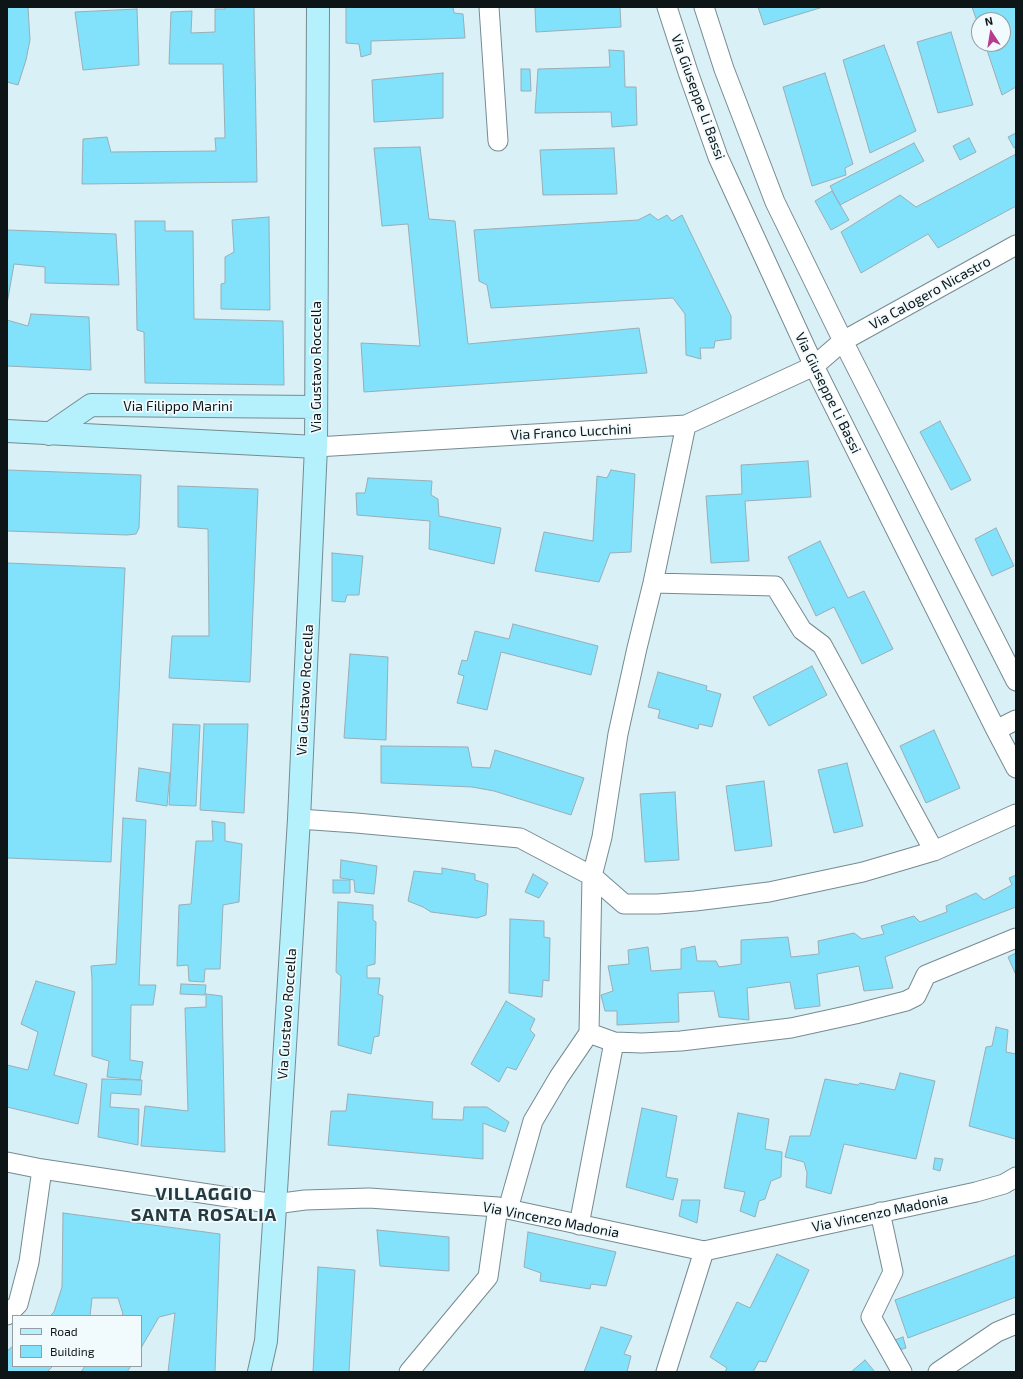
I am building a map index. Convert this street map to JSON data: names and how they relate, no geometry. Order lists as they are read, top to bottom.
{
  "streets": {
    "street": [
      "Via Giuseppe Li Bassi",
      "Via Calogero Nicastro",
      "Via Gustavo Roccella",
      "Via Filippo Marini",
      "Via Franco Lucchini",
      "Via Vincenzo Madonia"
    ]
  },
  "crossings": [
    ["Via Giuseppe Li Bassi", "Via Calogero Nicastro"],
    ["Via Giuseppe Li Bassi", "Via Franco Lucchini"],
    ["Via Calogero Nicastro", "Via Franco Lucchini"],
    ["Via Gustavo Roccella", "Via Filippo Marini"],
    ["Via Gustavo Roccella", "Via Franco Lucchini"],
    ["Via Gustavo Roccella", "Via Vincenzo Madonia"]
  ],
  "districts": ["VILLAGGIO SANTA ROSALIA"],
  "legend": ["Road", "Building"],
  "north": "top"
}
